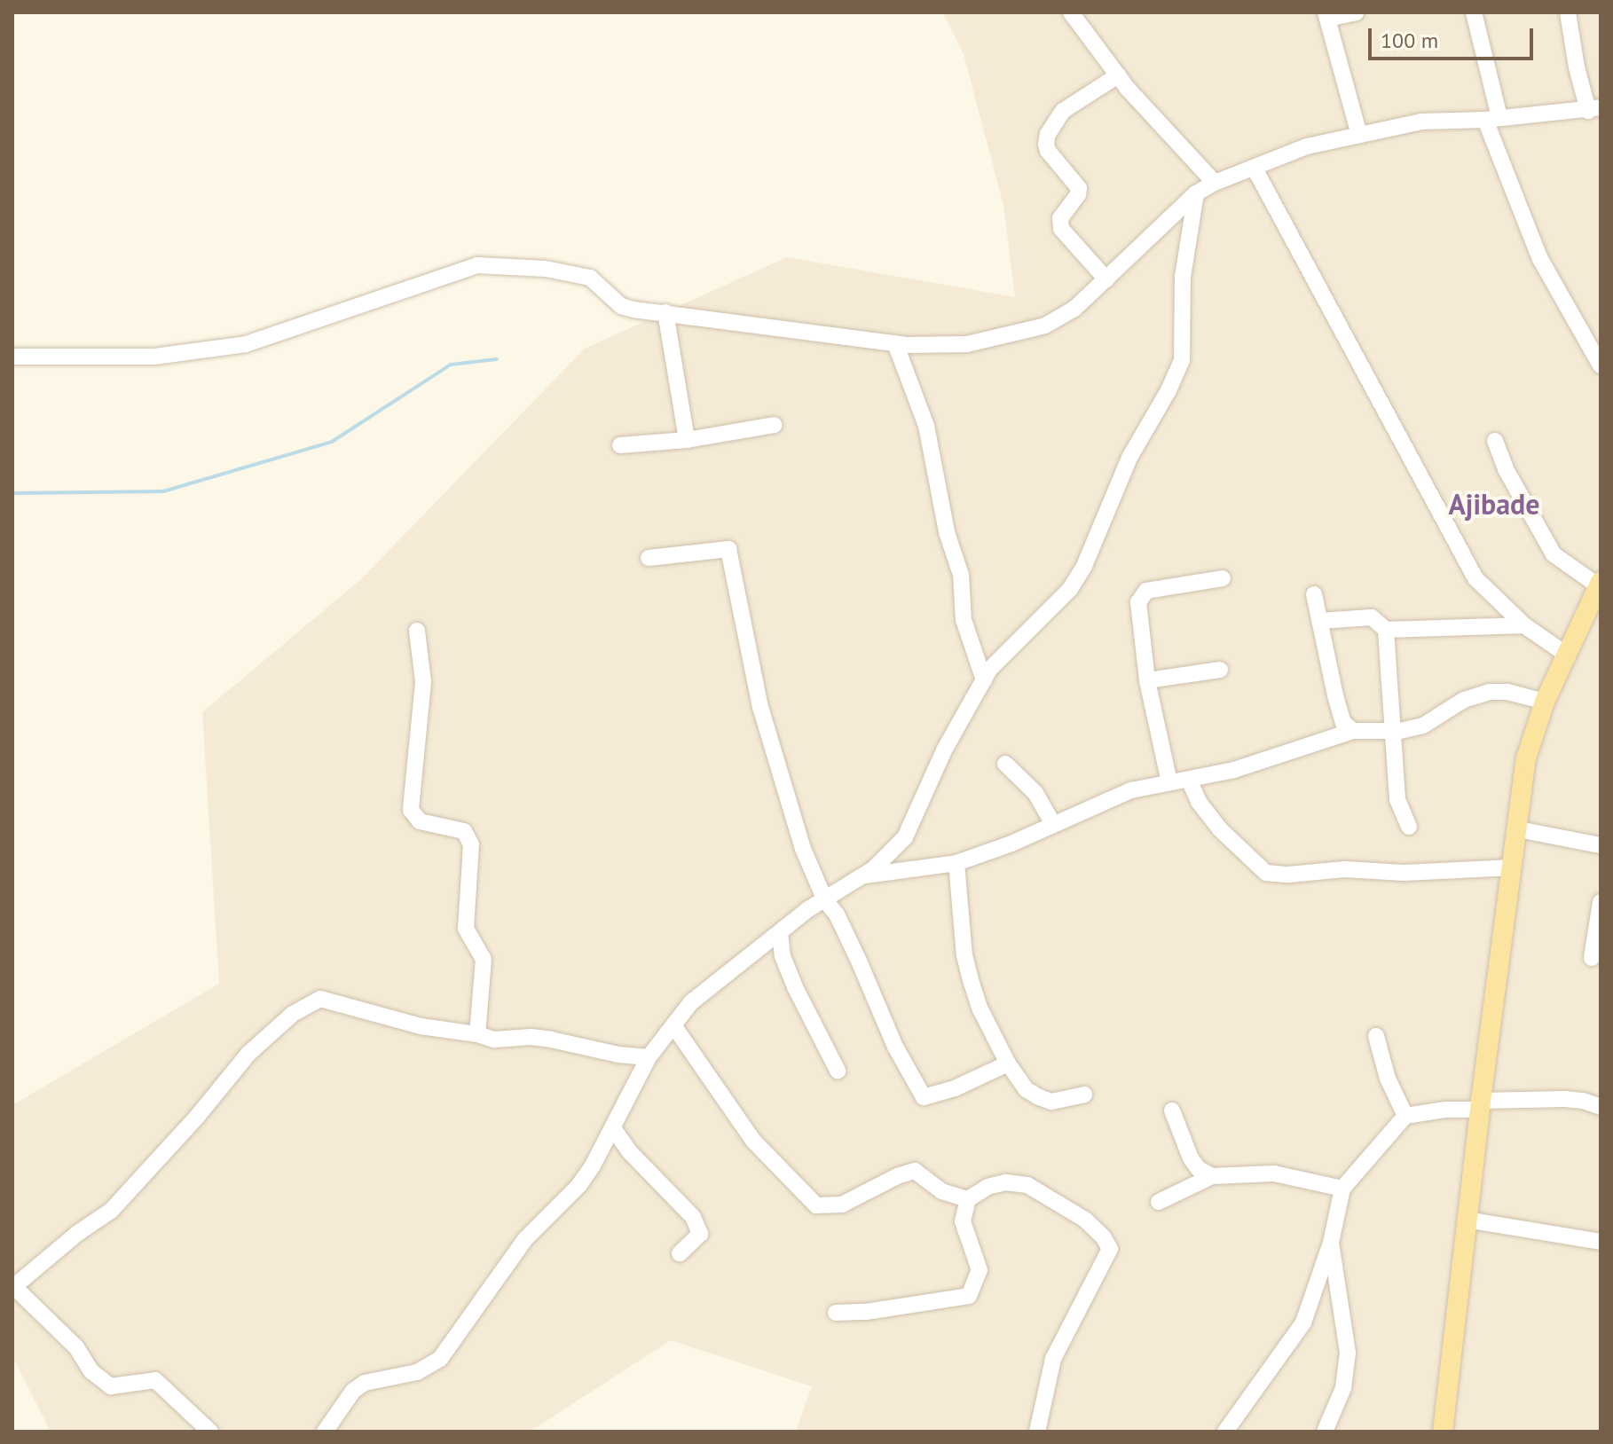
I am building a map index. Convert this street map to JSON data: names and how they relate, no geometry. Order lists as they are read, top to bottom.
{
  "districts": ["Ajibade"],
  "scale_bar": "100 m"
}
